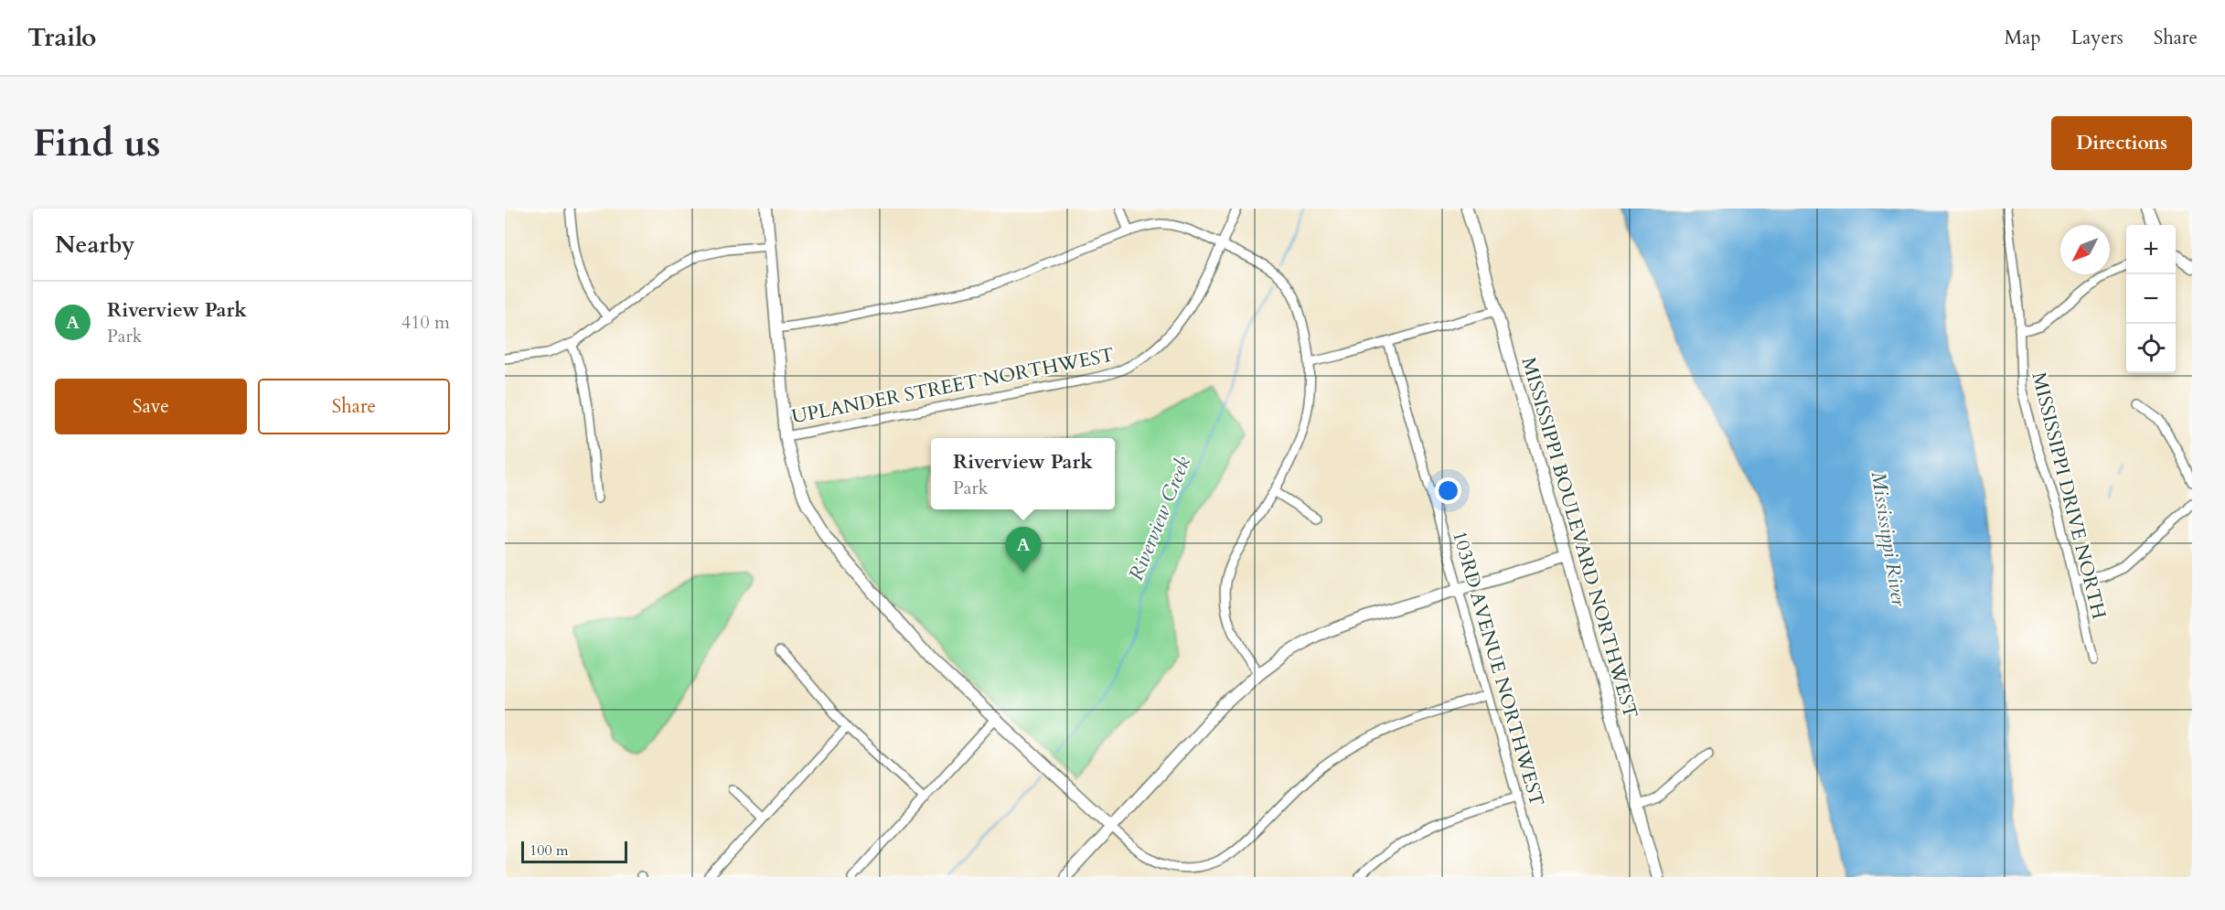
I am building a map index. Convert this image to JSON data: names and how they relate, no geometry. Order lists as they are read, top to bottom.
{
  "streets": {
    "street": [
      "UPLANDER STREET NORTHWEST",
      "MISSISSIPPI DRIVE NORTH",
      "MISSISSIPPI BOULEVARD NORTHWEST",
      "103RD AVENUE NORTHWEST"
    ]
  },
  "water": ["Riverview Creek", "Mississippi River"],
  "scale_bar": "100 m",
  "north": "bottom left",
  "page": {
    "header": "Trailo",
    "nav": ["Map", "Layers", "Share"],
    "buttons": [
      "Directions",
      ["Save", "Share"]
    ],
    "title": "Find us",
    "heading": "Nearby",
    "map_buttons": ["+", "−"],
    "list": [
      {
        "mark": "A",
        "name": "Riverview Park",
        "note": "Park",
        "value": "410 m"
      }
    ],
    "popup": ["Riverview Park", "Park"],
    "pins": "A",
    "scale": "100 m"
  }
}
